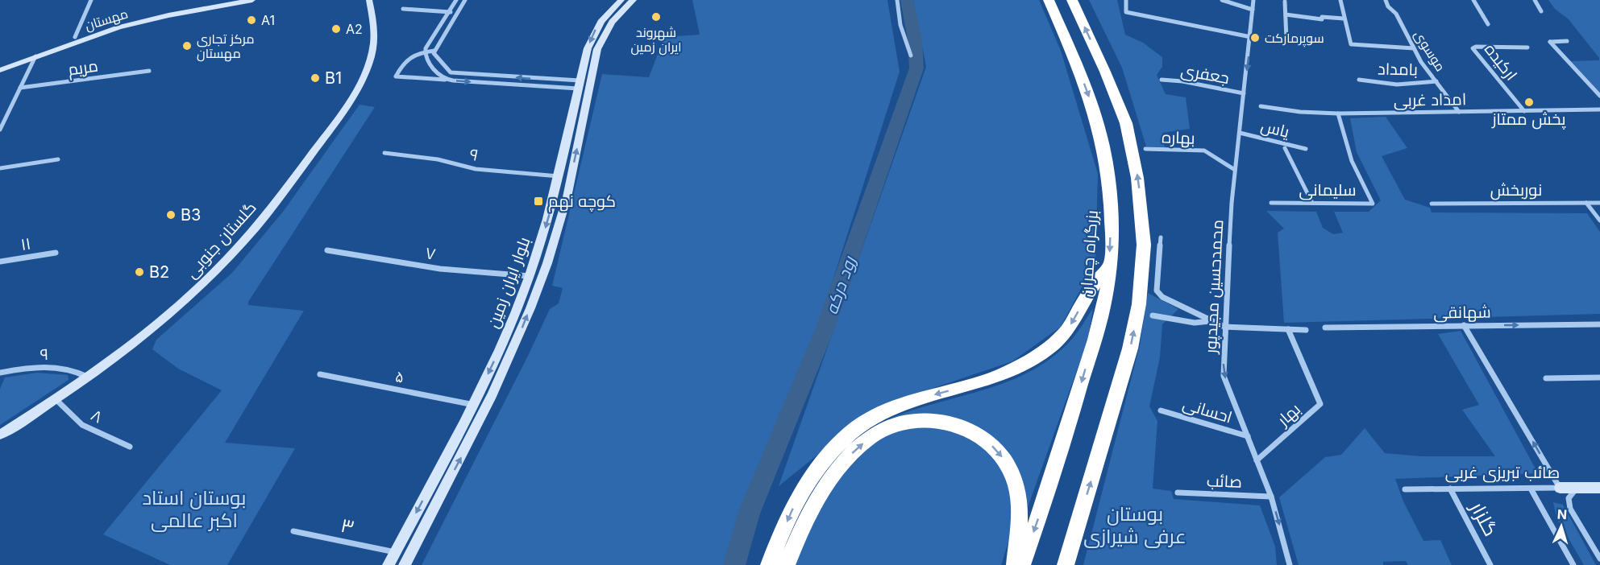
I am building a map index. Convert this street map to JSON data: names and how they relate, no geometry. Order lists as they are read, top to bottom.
{
  "streets": {
    "highway": ["بزرگراه چمران"],
    "main road": [
      "مهستان",
      "گلستان جنوبی",
      "بلوار ایران زمین",
      "صائب تبریزی غربی"
    ],
    "street": [
      "موسوی",
      "ارکیده",
      "مریم",
      "بامداد",
      "جعفری",
      "امداد غربی",
      "یاس",
      "بهاره",
      "۹",
      "سلیمانی",
      "نوربخش",
      "۱۱",
      "۷",
      "محمدحسین مجیدپور",
      "شهانقی",
      "۵",
      "احسانی",
      "بهار",
      "۸",
      "صائب",
      "گلزار",
      "۳"
    ]
  },
  "crossings": [
    ["موسوی", "بامداد"],
    ["موسوی", "امداد غربی"],
    ["ارکیده", "امداد غربی"],
    ["جعفری", "محمدحسین مجیدپور"],
    ["امداد غربی", "سلیمانی"],
    ["یاس", "محمدحسین مجیدپور"],
    ["بهاره", "محمدحسین مجیدپور"],
    ["۹", "گلستان جنوبی"],
    ["۹", "بلوار ایران زمین"],
    ["گلستان جنوبی", "۸"],
    ["۷", "بلوار ایران زمین"],
    ["بلوار ایران زمین", "۵"],
    ["بلوار ایران زمین", "۳"],
    ["محمدحسین مجیدپور", "احسانی"],
    ["محمدحسین مجیدپور", "بهار"],
    ["محمدحسین مجیدپور", "صائب"],
    ["صائب تبریزی غربی", "گلزار"]
  ],
  "one_way": ["محمدحسین مجیدپور", "شهانقی"],
  "water": ["رود درکه"],
  "parks": ["بوستان استاد اکبر عالمی", "بوستان عرفی شیرازی"],
  "places": {
    "other": [
      "شهروند ایران زمین",
      "A1",
      "A2",
      "سوپرمارکت",
      "مرکز تجاری مهستان",
      "B1",
      "پخش ممتاز",
      "B3",
      "B2"
    ],
    "transit": ["کوچه نهم"]
  },
  "north": "top"
}
